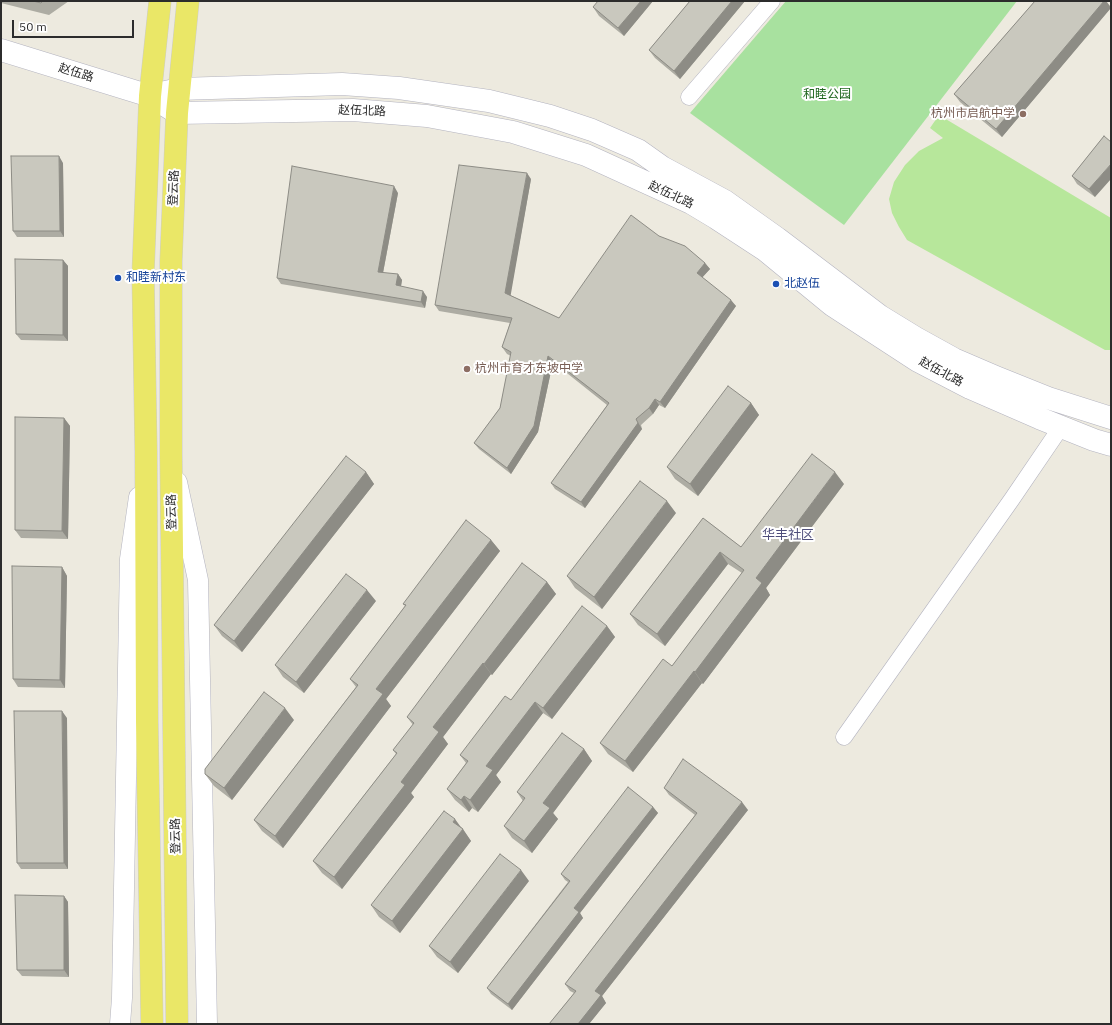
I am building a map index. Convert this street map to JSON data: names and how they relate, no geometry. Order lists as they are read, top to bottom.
{
  "streets": {
    "main road": ["赵伍路", "赵伍北路", "登云路"]
  },
  "crossings": [
    ["赵伍路", "赵伍北路"],
    ["赵伍路", "登云路"],
    ["赵伍北路", "登云路"]
  ],
  "districts": ["华丰社区"],
  "parks": ["和睦公园"],
  "places": [
    "杭州市启航中学",
    "和睦新村东",
    "北赵伍",
    "杭州市育才东坡中学"
  ],
  "scale_bar": "50 m"
}
